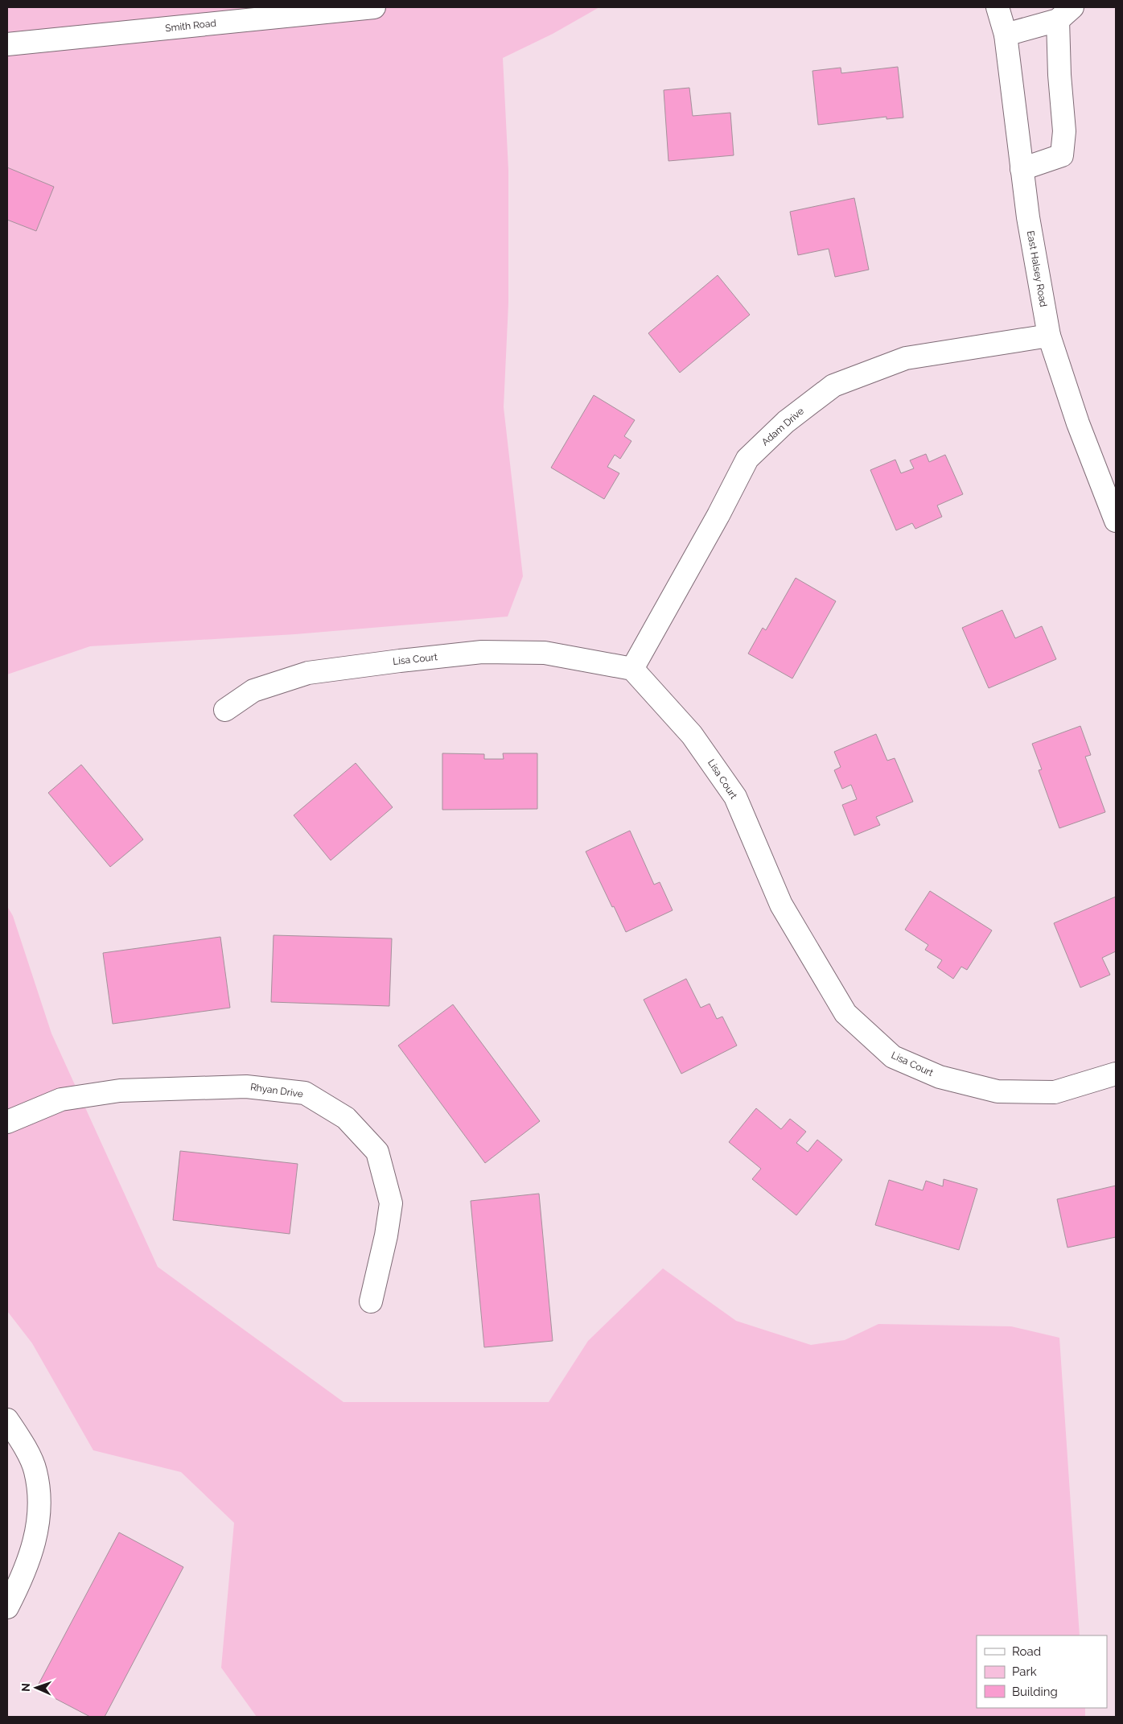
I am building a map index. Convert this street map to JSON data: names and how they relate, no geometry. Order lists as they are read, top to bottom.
{
  "streets": {
    "street": [
      "Smith Road",
      "East Halsey Road",
      "Adam Drive",
      "Lisa Court",
      "Rhyan Drive"
    ]
  },
  "crossings": [
    ["East Halsey Road", "Adam Drive"],
    ["Adam Drive", "Lisa Court"]
  ],
  "legend": ["Road", "Park", "Building"],
  "north": "left"
}
